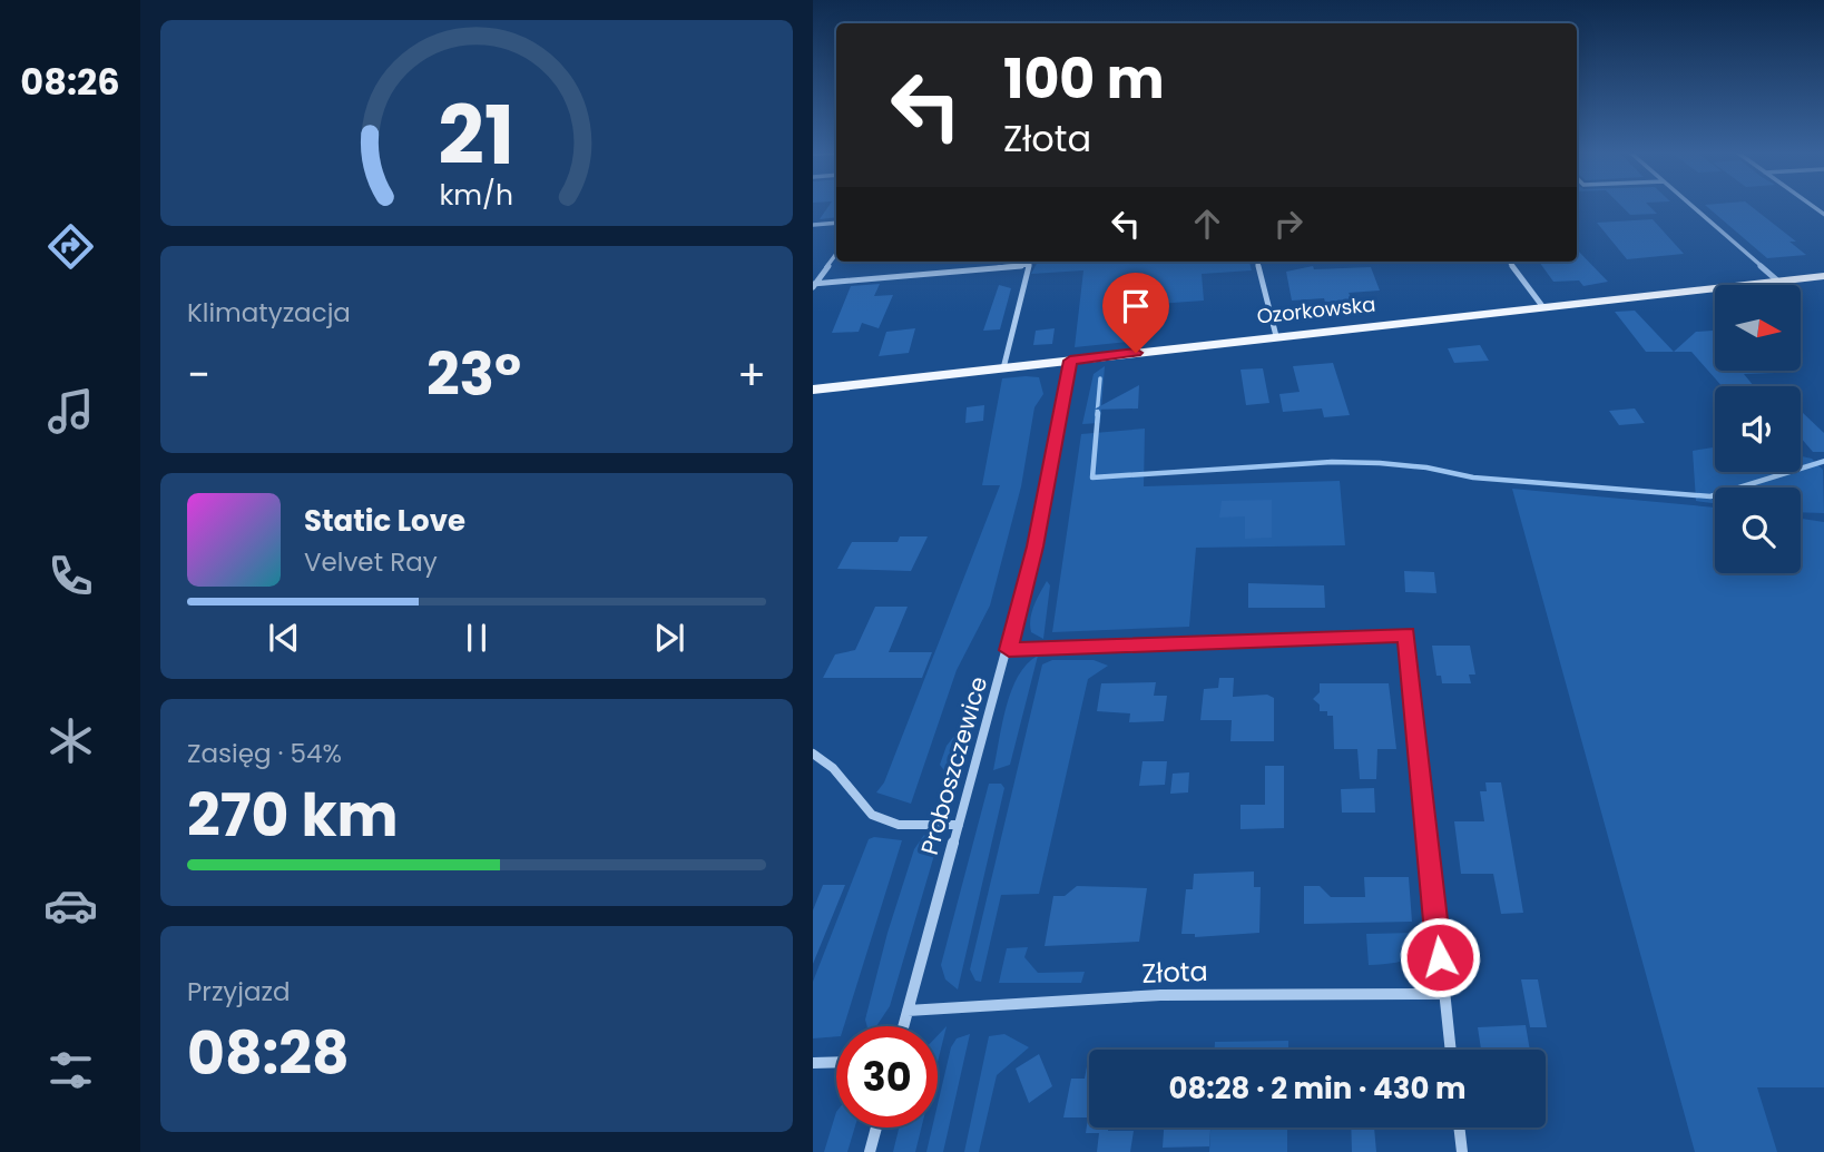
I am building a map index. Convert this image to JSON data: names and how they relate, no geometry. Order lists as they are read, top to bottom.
{
  "streets": {
    "main road": ["Ozorkowska"],
    "street": ["Proboszczewice", "Złota"]
  },
  "crossings": [
    ["Ozorkowska", "Proboszczewice"],
    ["Proboszczewice", "Złota"]
  ],
  "north": "right",
  "page": {
    "tabs": "08:26",
    "turn": ["100 m", "Złota"],
    "tile": [
      "Klimatyzacja",
      ["Zasięg · 54%", "270 km"],
      ["Przyjazd", "08:28"]
    ],
    "heat": ["−", "23°", "+"],
    "song": ["Static Love", "Velvet Ray"],
    "limit": "30",
    "trip": "08:28 · 2 min · 430 m",
    "gauge": ["21", "km/h"]
  }
}
